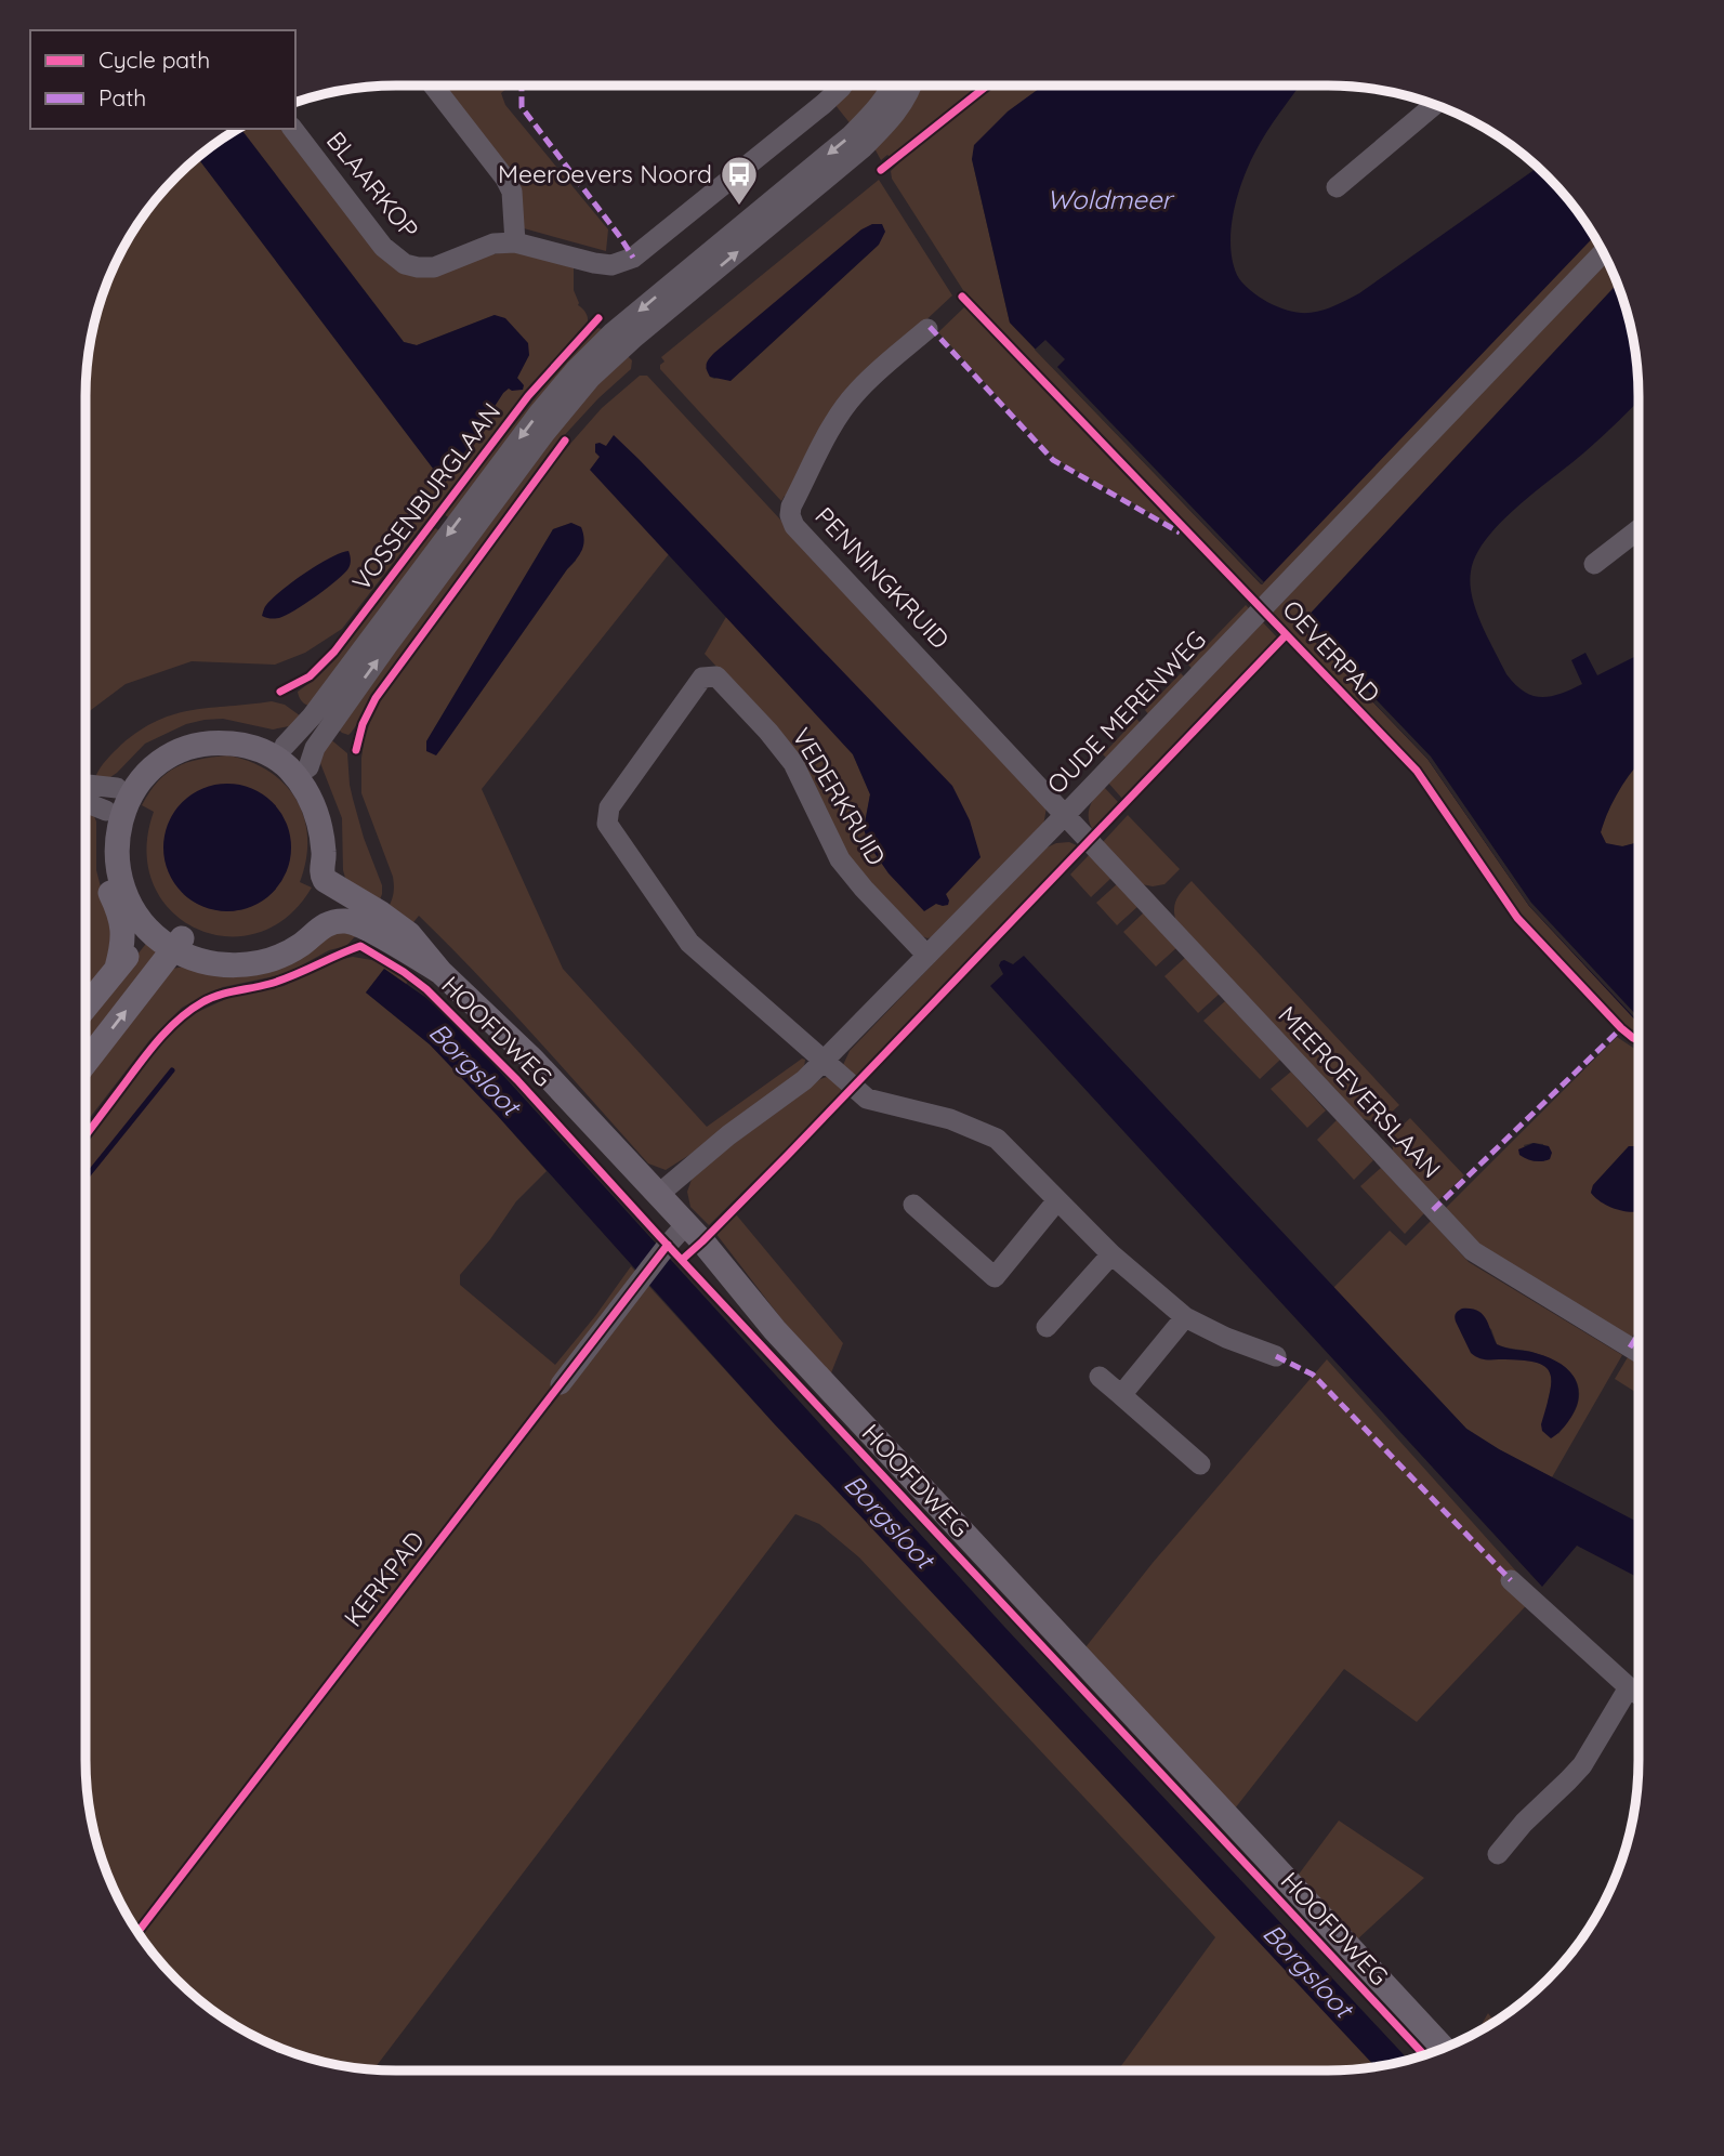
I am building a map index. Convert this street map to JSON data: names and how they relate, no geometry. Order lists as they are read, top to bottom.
{
  "streets": {
    "main road": ["HOOFDWEG"],
    "street": [
      "BLAARKOP",
      "VOSSENBURGLAAN",
      "PENNINGKRUID",
      "OUDE MERENWEG",
      "VEDERKRUID",
      "MEEROEVERSLAAN"
    ],
    "cycle path": ["OEVERPAD", "KERKPAD"]
  },
  "crossings": [
    ["VOSSENBURGLAAN", "HOOFDWEG"],
    ["PENNINGKRUID", "OUDE MERENWEG"],
    ["PENNINGKRUID", "MEEROEVERSLAAN"],
    ["OUDE MERENWEG", "VEDERKRUID"],
    ["OUDE MERENWEG", "HOOFDWEG"],
    ["OUDE MERENWEG", "MEEROEVERSLAAN"]
  ],
  "water": ["Woldmeer", "Borgsloot"],
  "places": {
    "bus stop": ["Meeroevers Noord"]
  },
  "legend": ["Cycle path", "Path"]
}
